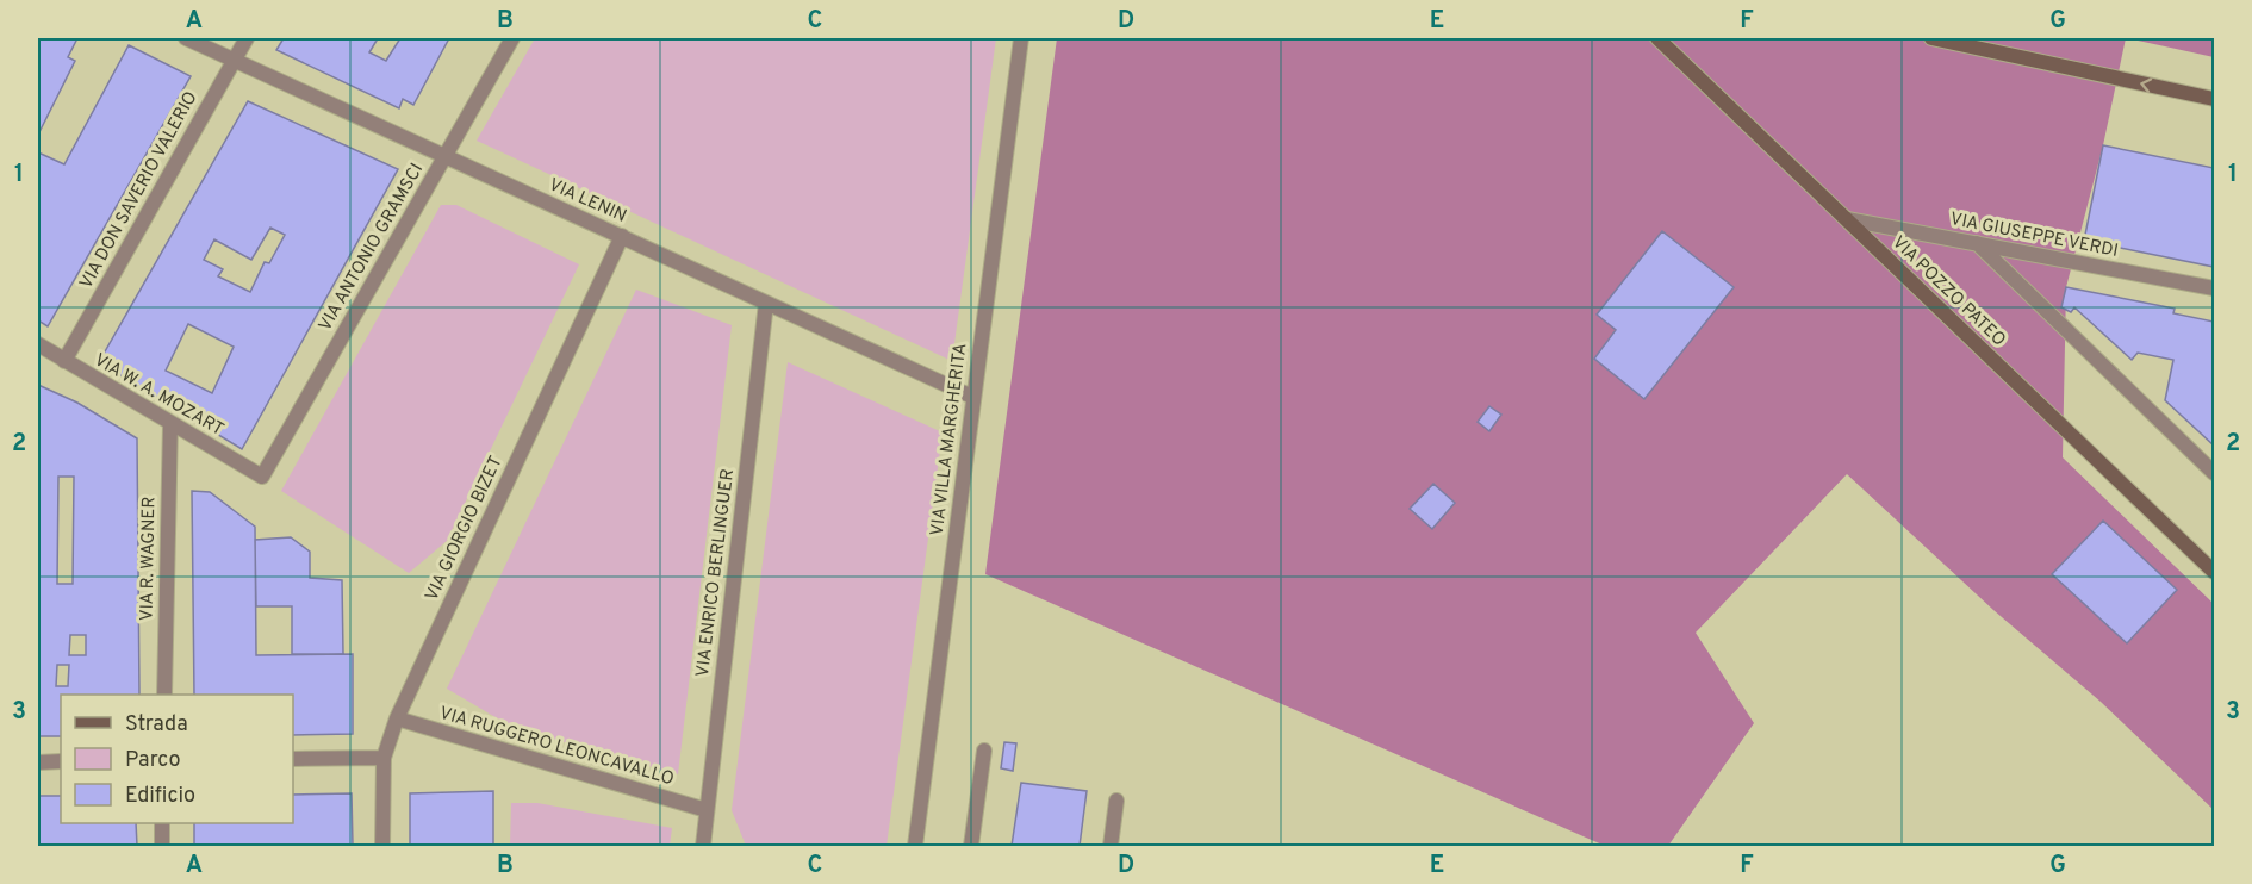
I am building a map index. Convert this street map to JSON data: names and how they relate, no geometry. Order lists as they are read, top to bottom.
{
  "streets": {
    "street": [
      "VIA DON SAVERIO VALERIO",
      "VIA LENIN",
      "VIA GIUSEPPE VERDI",
      "VIA ANTONIO GRAMSCI",
      "VIA POZZO PATEO",
      "VIA W. A. MOZART",
      "VIA VILLA MARGHERITA",
      "VIA GIORGIO BIZET",
      "VIA R. WAGNER",
      "VIA ENRICO BERLINGUER",
      "VIA RUGGERO LEONCAVALLO"
    ]
  },
  "crossings": [
    ["VIA DON SAVERIO VALERIO", "VIA LENIN"],
    ["VIA DON SAVERIO VALERIO", "VIA W. A. MOZART"],
    ["VIA LENIN", "VIA ANTONIO GRAMSCI"],
    ["VIA LENIN", "VIA VILLA MARGHERITA"],
    ["VIA LENIN", "VIA GIORGIO BIZET"],
    ["VIA LENIN", "VIA ENRICO BERLINGUER"],
    ["VIA GIUSEPPE VERDI", "VIA POZZO PATEO"],
    ["VIA ANTONIO GRAMSCI", "VIA W. A. MOZART"],
    ["VIA W. A. MOZART", "VIA R. WAGNER"],
    ["VIA GIORGIO BIZET", "VIA RUGGERO LEONCAVALLO"],
    ["VIA ENRICO BERLINGUER", "VIA RUGGERO LEONCAVALLO"]
  ],
  "legend": ["Strada", "Parco", "Edificio"],
  "grid": {
    "columns": [
      "A",
      "B",
      "C",
      "D",
      "E",
      "F",
      "G"
    ],
    "rows": ["1", "2", "3"]
  }
}
